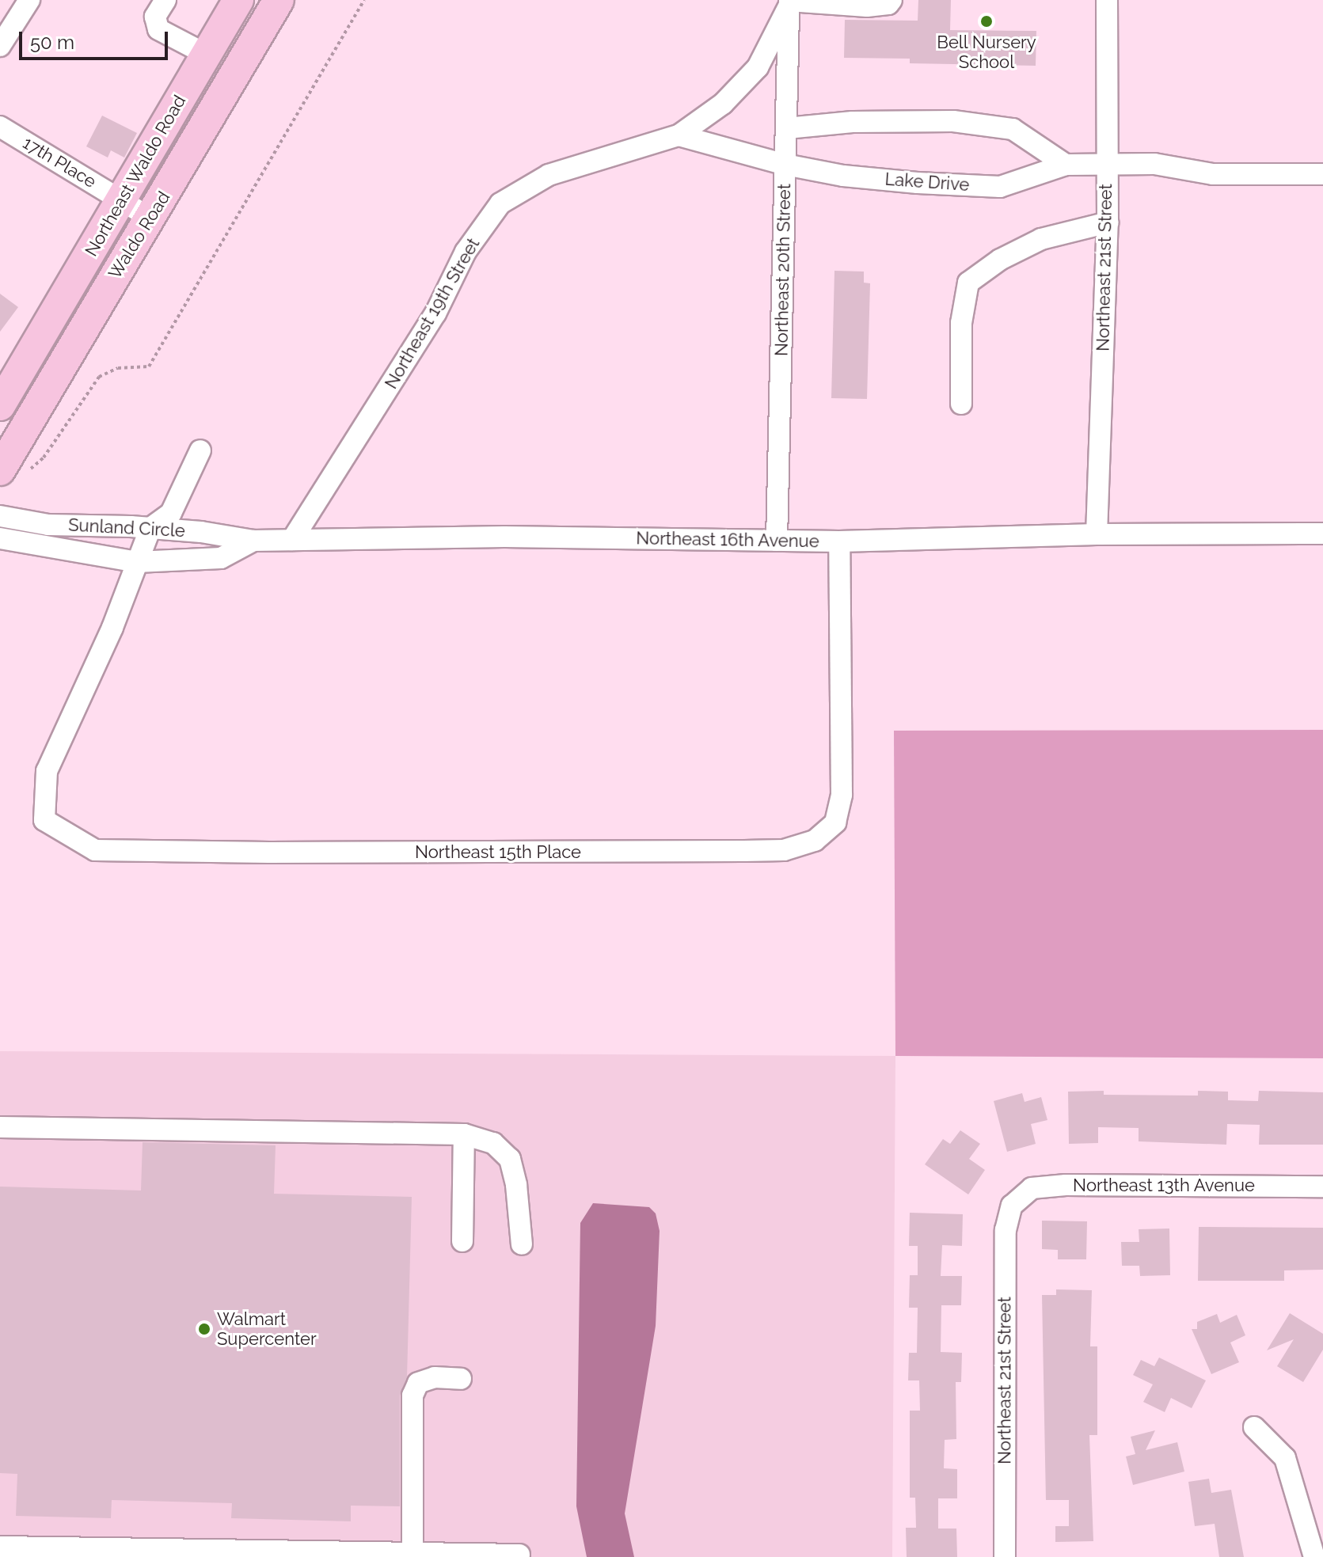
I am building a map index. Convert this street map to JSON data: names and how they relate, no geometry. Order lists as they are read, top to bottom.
{
  "streets": {
    "highway": ["Northeast Waldo Road", "Waldo Road"],
    "street": [
      "17th Place",
      "Lake Drive",
      "Northeast 21st Street",
      "Northeast 20th Street",
      "Northeast 19th Street",
      "Sunland Circle",
      "Northeast 16th Avenue",
      "Northeast 15th Place",
      "Northeast 13th Avenue"
    ]
  },
  "crossings": [
    ["17th Place", "Northeast Waldo Road"],
    ["17th Place", "Waldo Road"],
    ["Lake Drive", "Northeast 21st Street"],
    ["Lake Drive", "Northeast 20th Street"],
    ["Lake Drive", "Northeast 19th Street"],
    ["Northeast 21st Street", "Northeast 16th Avenue"],
    ["Northeast 21st Street", "Northeast 13th Avenue"],
    ["Northeast 20th Street", "Northeast 19th Street"],
    ["Northeast 20th Street", "Northeast 16th Avenue"],
    ["Northeast 19th Street", "Northeast 16th Avenue"],
    ["Sunland Circle", "Northeast 16th Avenue"],
    ["Sunland Circle", "Northeast 15th Place"],
    ["Northeast 16th Avenue", "Northeast 15th Place"]
  ],
  "places": ["Bell Nursery School", "Walmart Supercenter"],
  "scale_bar": "50 m"
}
